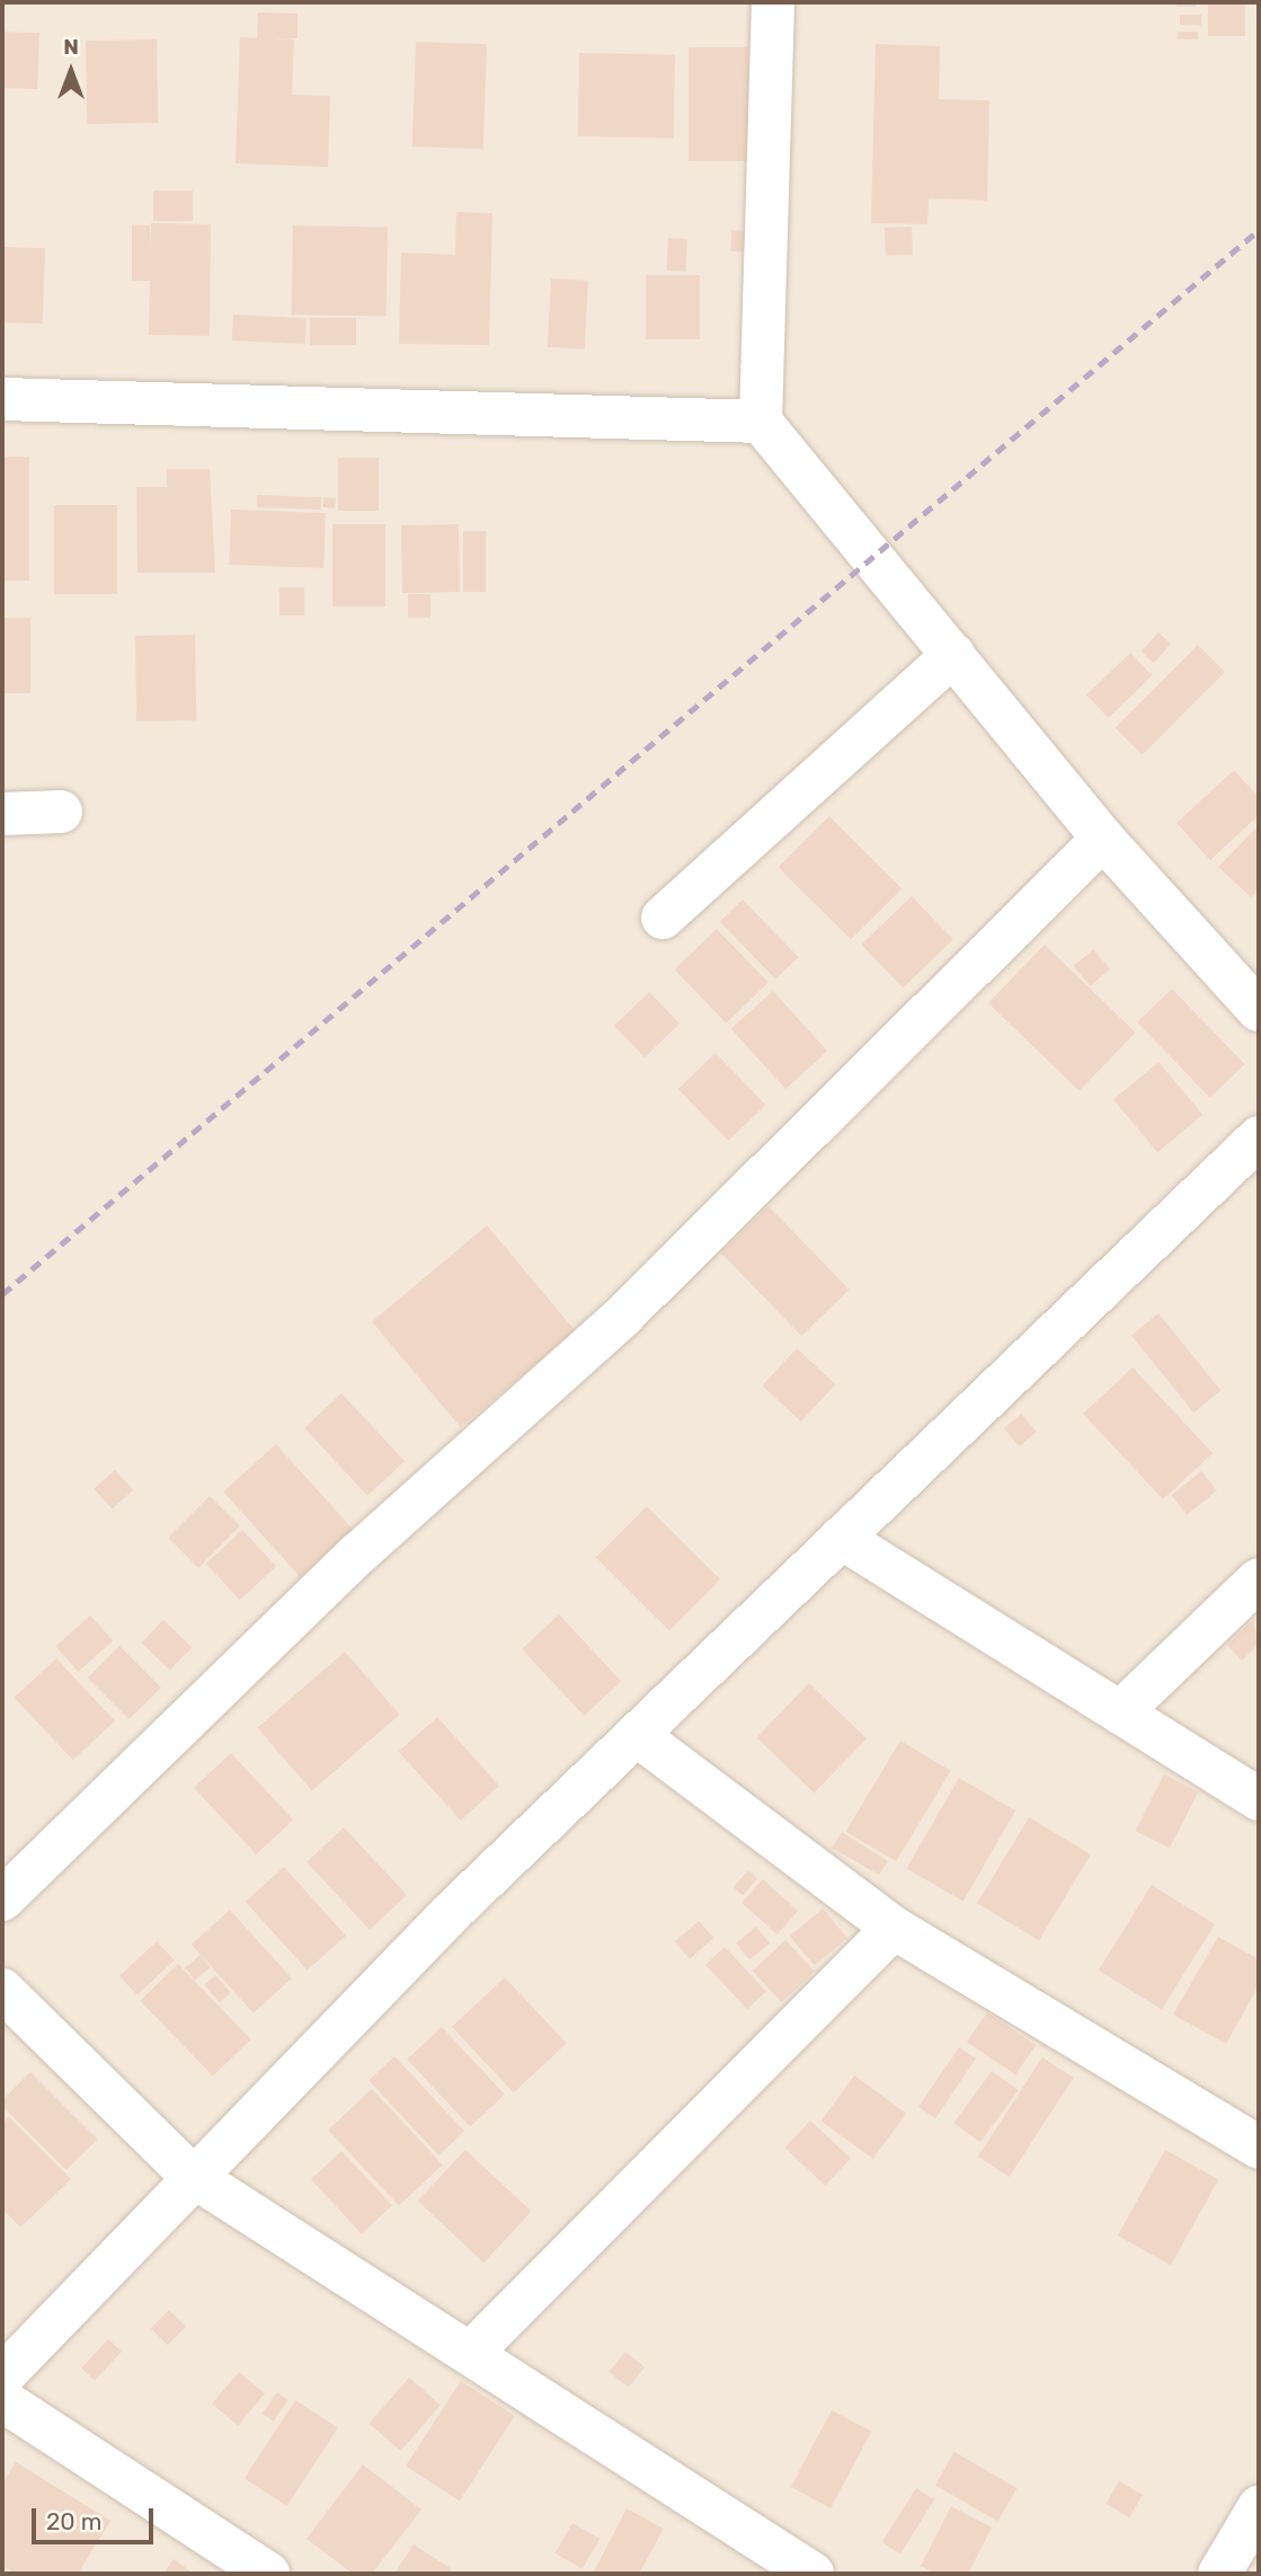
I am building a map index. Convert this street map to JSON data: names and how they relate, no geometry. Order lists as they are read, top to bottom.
{
  "scale_bar": "20 m",
  "north": "top"
}
